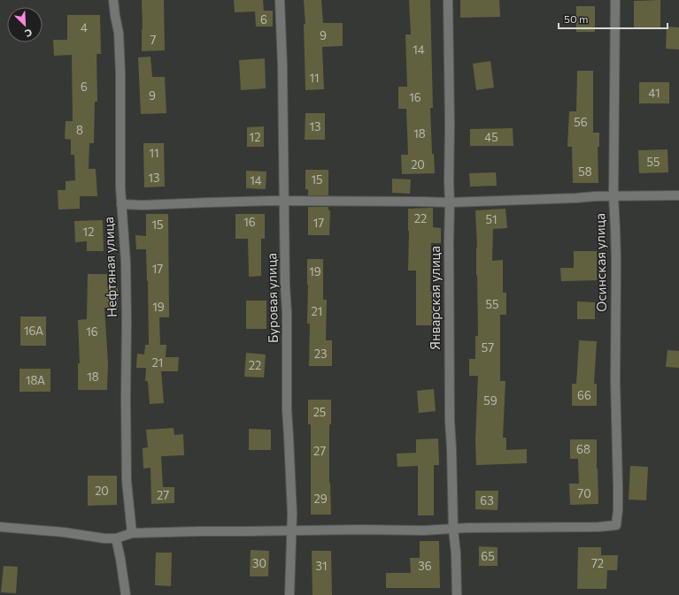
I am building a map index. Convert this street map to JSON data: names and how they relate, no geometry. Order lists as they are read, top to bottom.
{
  "streets": {
    "street": [
      "Осинская улица",
      "Нефтяная улица",
      "Буровая улица",
      "Январская улица"
    ]
  },
  "crossings": [
    ["Осинская улица", "Январская улица"]
  ],
  "house_numbers": [
    "6",
    "4",
    "9",
    "7",
    "14",
    "11",
    "6",
    "41",
    "9",
    "16",
    "56",
    "13",
    "8",
    "18",
    "12",
    "45",
    "11",
    "55",
    "20",
    "58",
    "13",
    "15",
    "14",
    "22",
    "51",
    "16",
    "17",
    "15",
    "12",
    "17",
    "19",
    "55",
    "19",
    "21",
    "16А",
    "16",
    "57",
    "23",
    "21",
    "22",
    "18",
    "18А",
    "66",
    "59",
    "25",
    "68",
    "27",
    "20",
    "70",
    "27",
    "29",
    "63",
    "65",
    "30",
    "72",
    "31",
    "36"
  ],
  "scale_bar": "50 m",
  "north": "bottom right"
}
